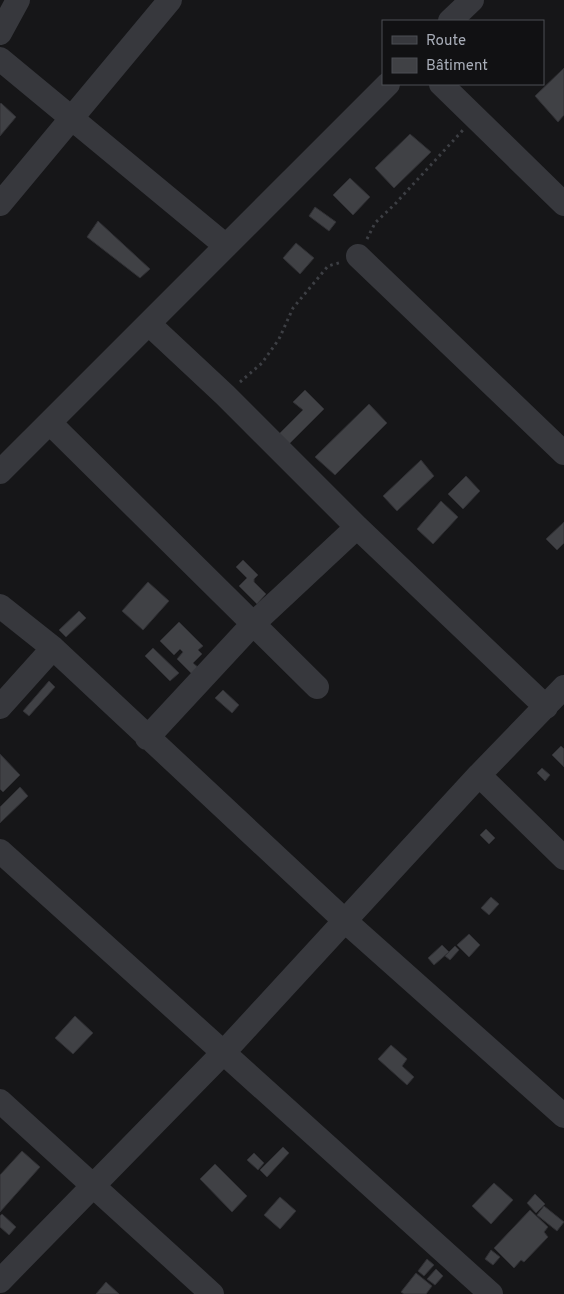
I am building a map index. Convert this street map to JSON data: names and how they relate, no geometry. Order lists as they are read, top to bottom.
{
  "legend": ["Route", "Bâtiment"]
}
